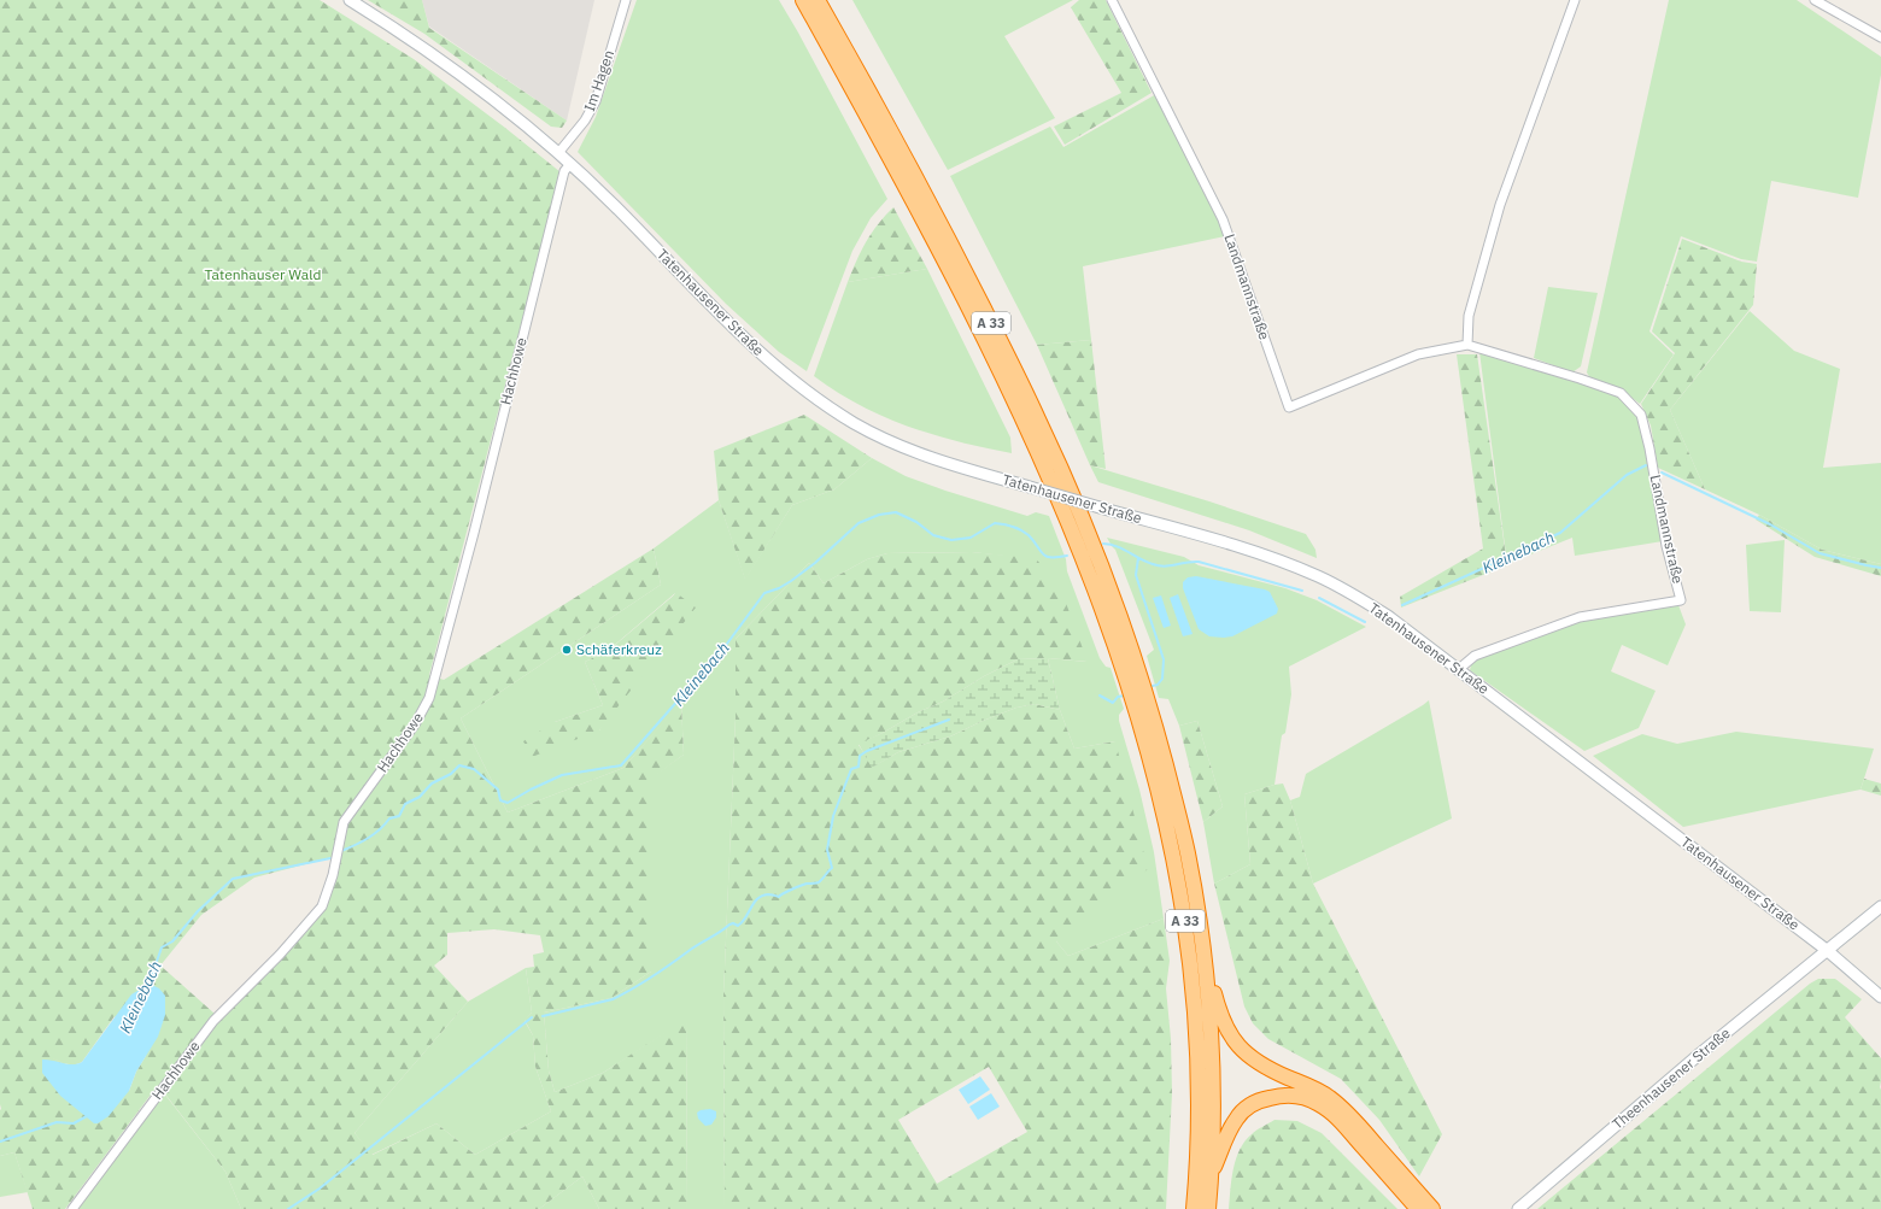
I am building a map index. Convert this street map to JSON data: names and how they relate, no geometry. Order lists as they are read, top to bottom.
{
  "streets": {
    "highway": ["A 33"],
    "street": [
      "Im Hagen",
      "Landmannstraße",
      "Tatenhausener Straße",
      "Hachhowe",
      "Theenhausener Straße"
    ]
  },
  "crossings": [
    ["Im Hagen", "Tatenhausener Straße"],
    ["Landmannstraße", "Tatenhausener Straße"],
    ["Tatenhausener Straße", "Hachhowe"],
    ["Tatenhausener Straße", "Theenhausener Straße"]
  ],
  "water": ["Kleinebach"],
  "parks": ["Tatenhauser Wald"],
  "places": ["Schäferkreuz"]
}
